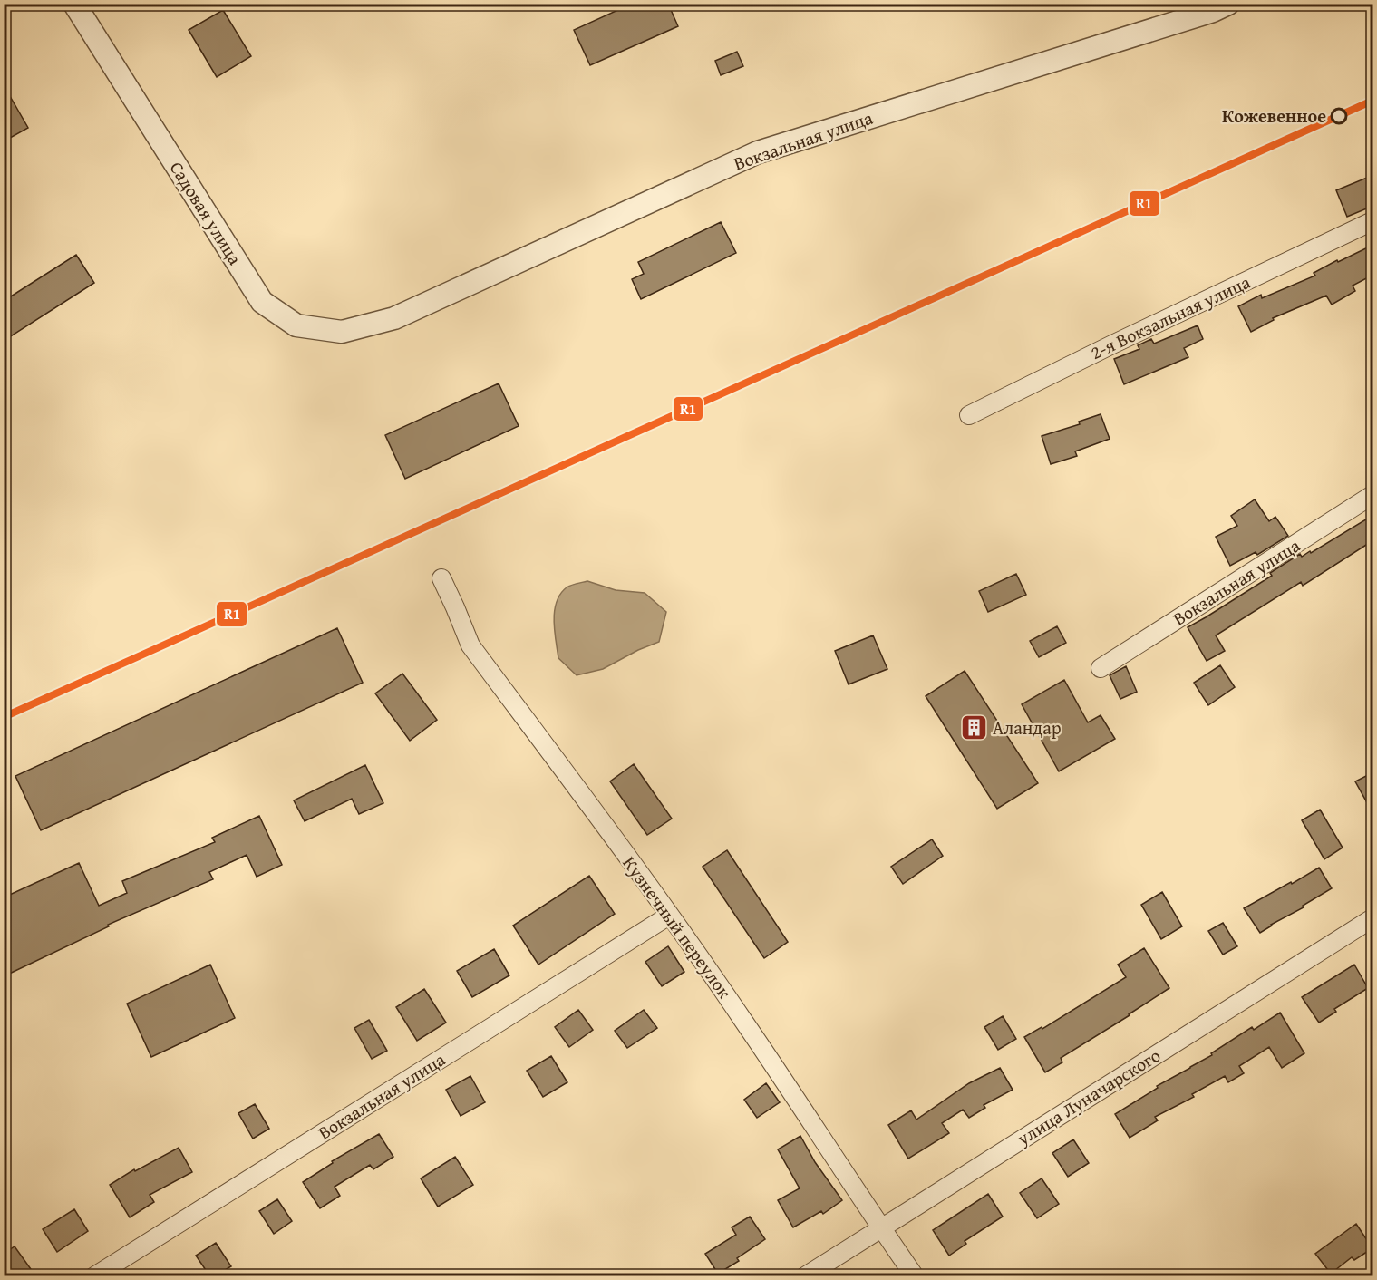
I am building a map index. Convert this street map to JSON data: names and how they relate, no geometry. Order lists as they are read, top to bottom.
{
  "streets": {
    "street": [
      "Вокзальная улица",
      "Садовая улица",
      "2-я Вокзальная улица",
      "Кузнечный переулок",
      "улица Луначарского"
    ]
  },
  "crossings": [
    ["Вокзальная улица", "Садовая улица"],
    ["Вокзальная улица", "Кузнечный переулок"],
    ["Кузнечный переулок", "улица Луначарского"]
  ],
  "places": {
    "other": ["Кожевенное"],
    "building": ["Аландар"]
  },
  "lines": ["transit line R1"]
}
